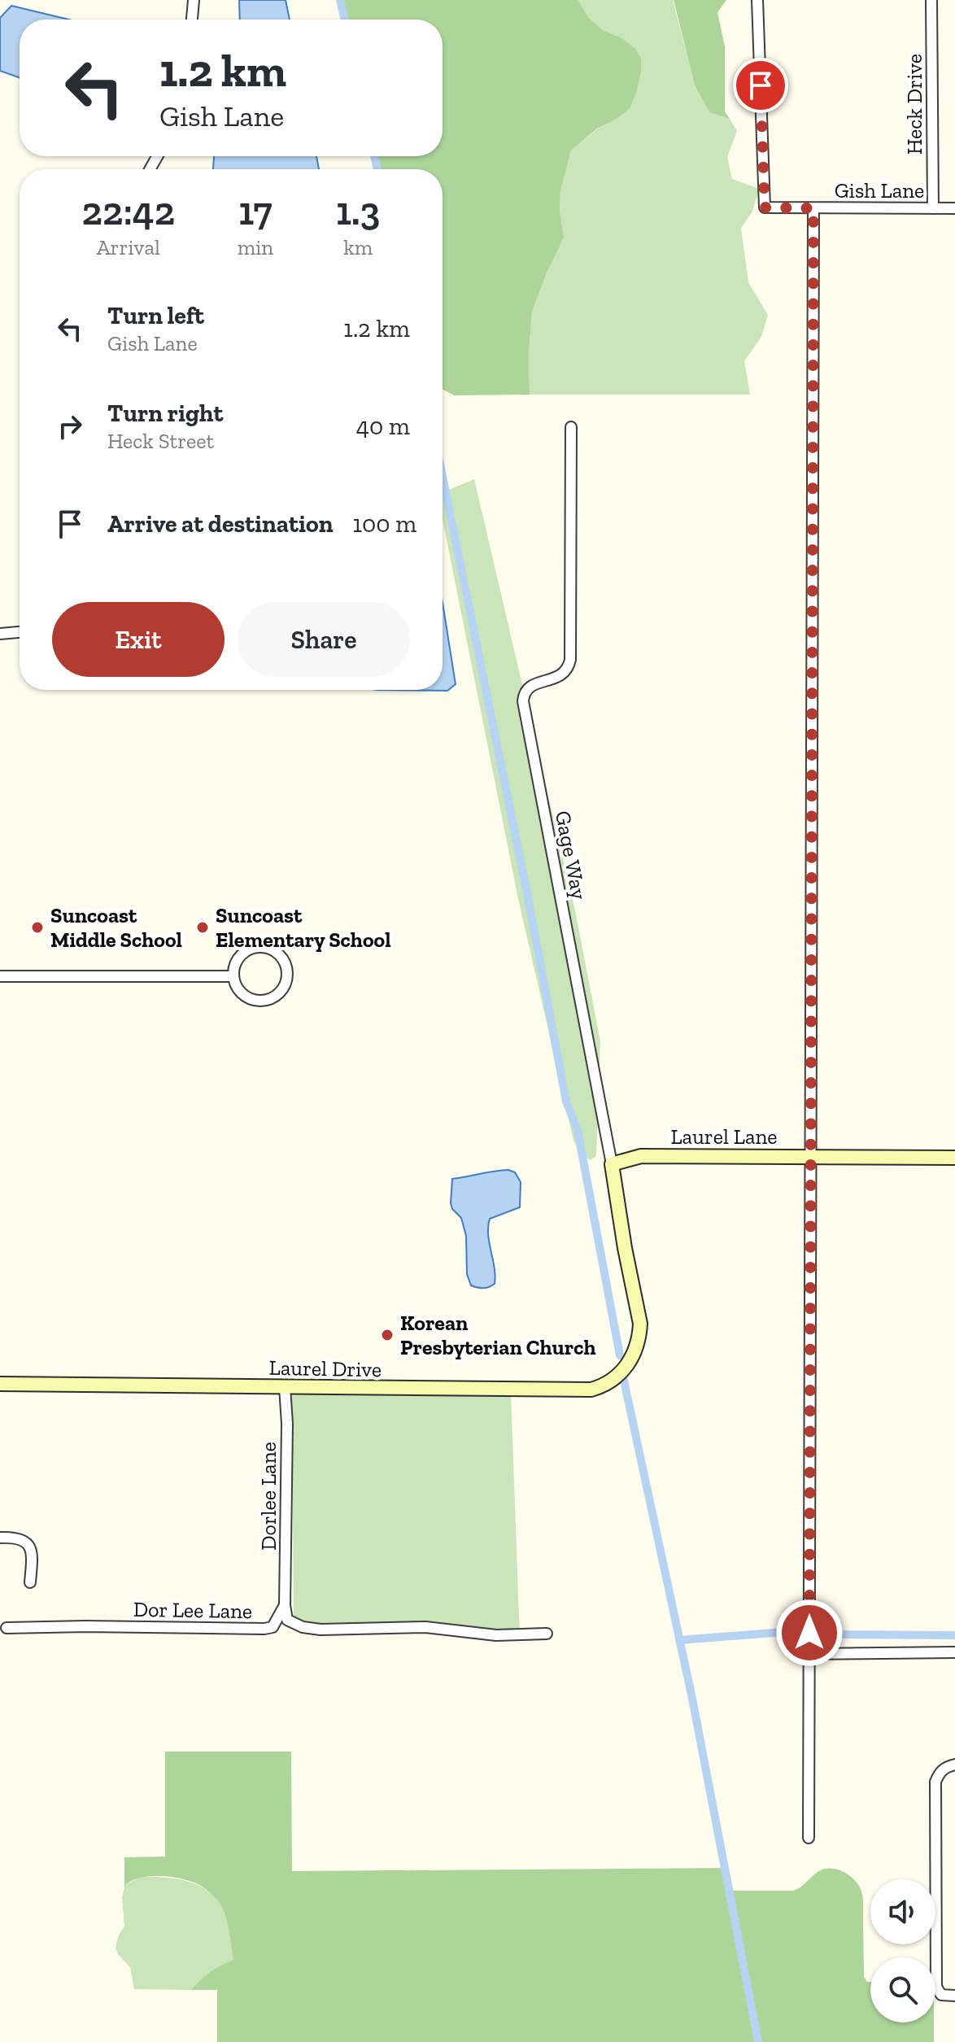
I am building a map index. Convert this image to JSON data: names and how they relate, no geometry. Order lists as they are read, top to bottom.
{
  "streets": {
    "street": [
      "Heck Drive",
      "Gish Lane",
      "Gage Way",
      "Laurel Lane",
      "Laurel Drive",
      "Dorlee Lane",
      "Dor Lee Lane"
    ]
  },
  "crossings": [
    ["Heck Drive", "Gish Lane"],
    ["Gage Way", "Laurel Lane"],
    ["Gage Way", "Laurel Drive"],
    ["Laurel Drive", "Dorlee Lane"],
    ["Dorlee Lane", "Dor Lee Lane"]
  ],
  "places": ["Suncoast Middle School", "Suncoast Elementary School", "Korean Presbyterian Church"],
  "page": {
    "turn": ["1.2 km", "Gish Lane"],
    "eta": [
      "22:42",
      "Arrival",
      "17",
      "min",
      "1.3",
      "km"
    ],
    "list": [
      {
        "name": "Turn left",
        "note": "Gish Lane",
        "value": "1.2 km"
      },
      {
        "name": "Turn right",
        "note": "Heck Street",
        "value": "40 m"
      },
      {
        "name": "Arrive at destination",
        "value": "100 m"
      }
    ],
    "buttons": ["Exit", "Share"]
  }
}
